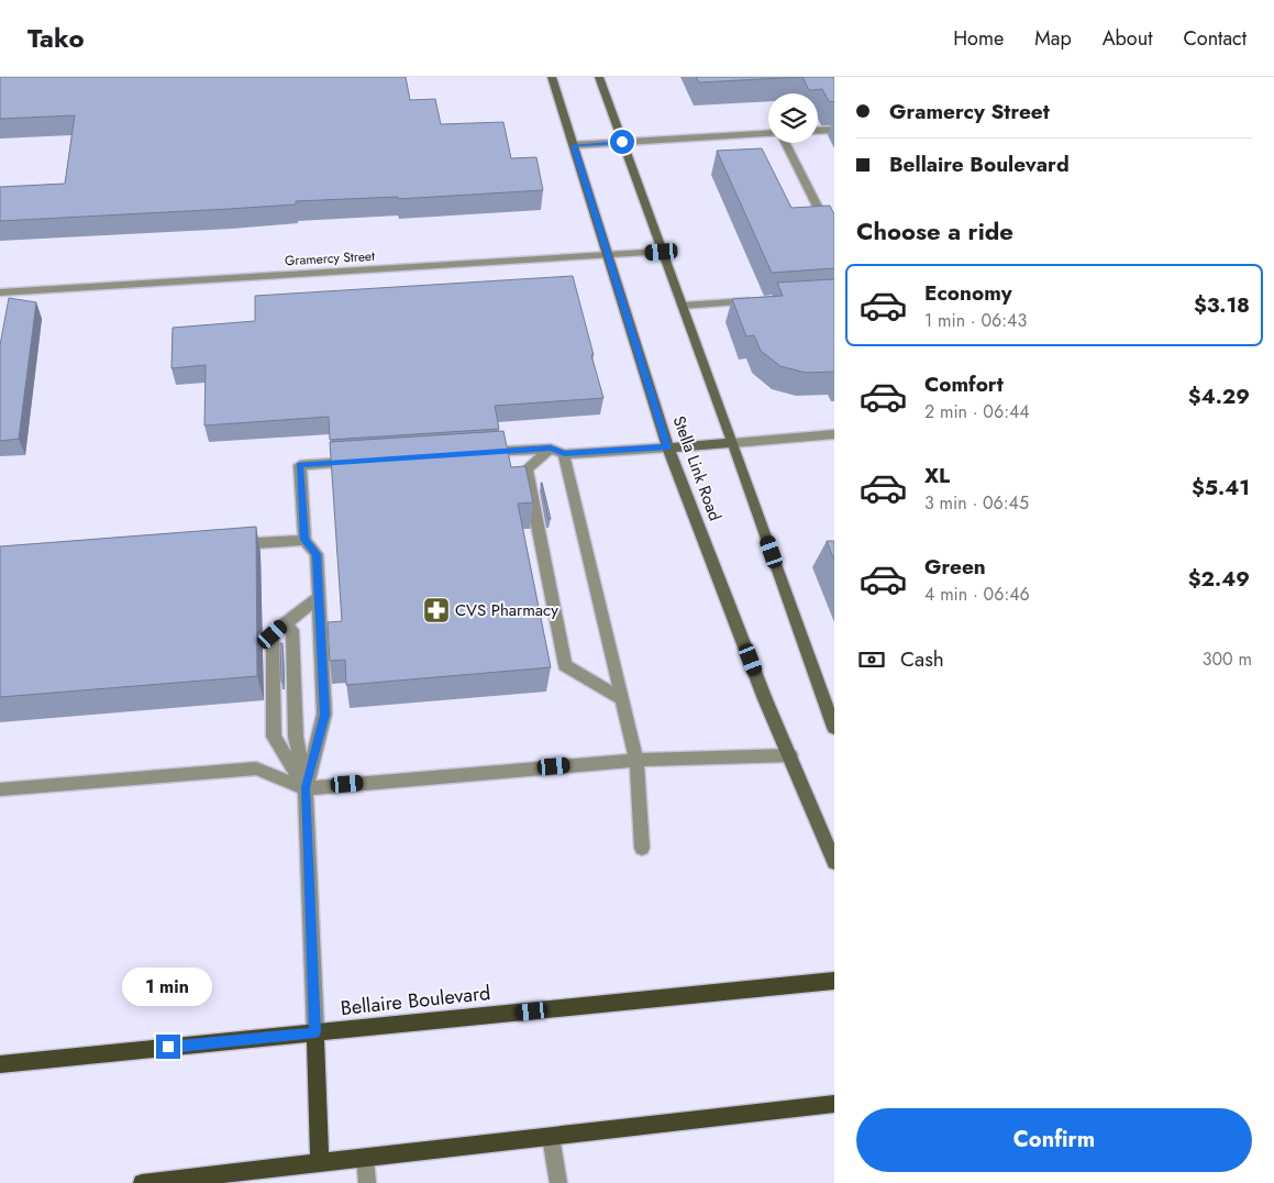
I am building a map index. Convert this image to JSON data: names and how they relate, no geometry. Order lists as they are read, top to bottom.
{
  "streets": {
    "main road": ["Stella Link Road", "Bellaire Boulevard"],
    "street": ["Gramercy Street"]
  },
  "crossings": [
    ["Gramercy Street", "Stella Link Road"]
  ],
  "places": {
    "pharmacy": ["CVS Pharmacy"]
  },
  "page": {
    "header": "Tako",
    "nav": [
      "Home",
      "Map",
      "About",
      "Contact"
    ],
    "banner": ["Gramercy Street", "Bellaire Boulevard"],
    "heading": "Choose a ride",
    "list": [
      {
        "name": "Economy",
        "note": "1 min · 06:43",
        "value": "$3.18"
      },
      {
        "name": "Comfort",
        "note": "2 min · 06:44",
        "value": "$4.29"
      },
      {
        "name": "XL",
        "note": "3 min · 06:45",
        "value": "$5.41"
      },
      {
        "name": "Green",
        "note": "4 min · 06:46",
        "value": "$2.49"
      }
    ],
    "pay": ["Cash", "300 m"],
    "bubble": "1 min",
    "buttons": "Confirm"
  }
}
